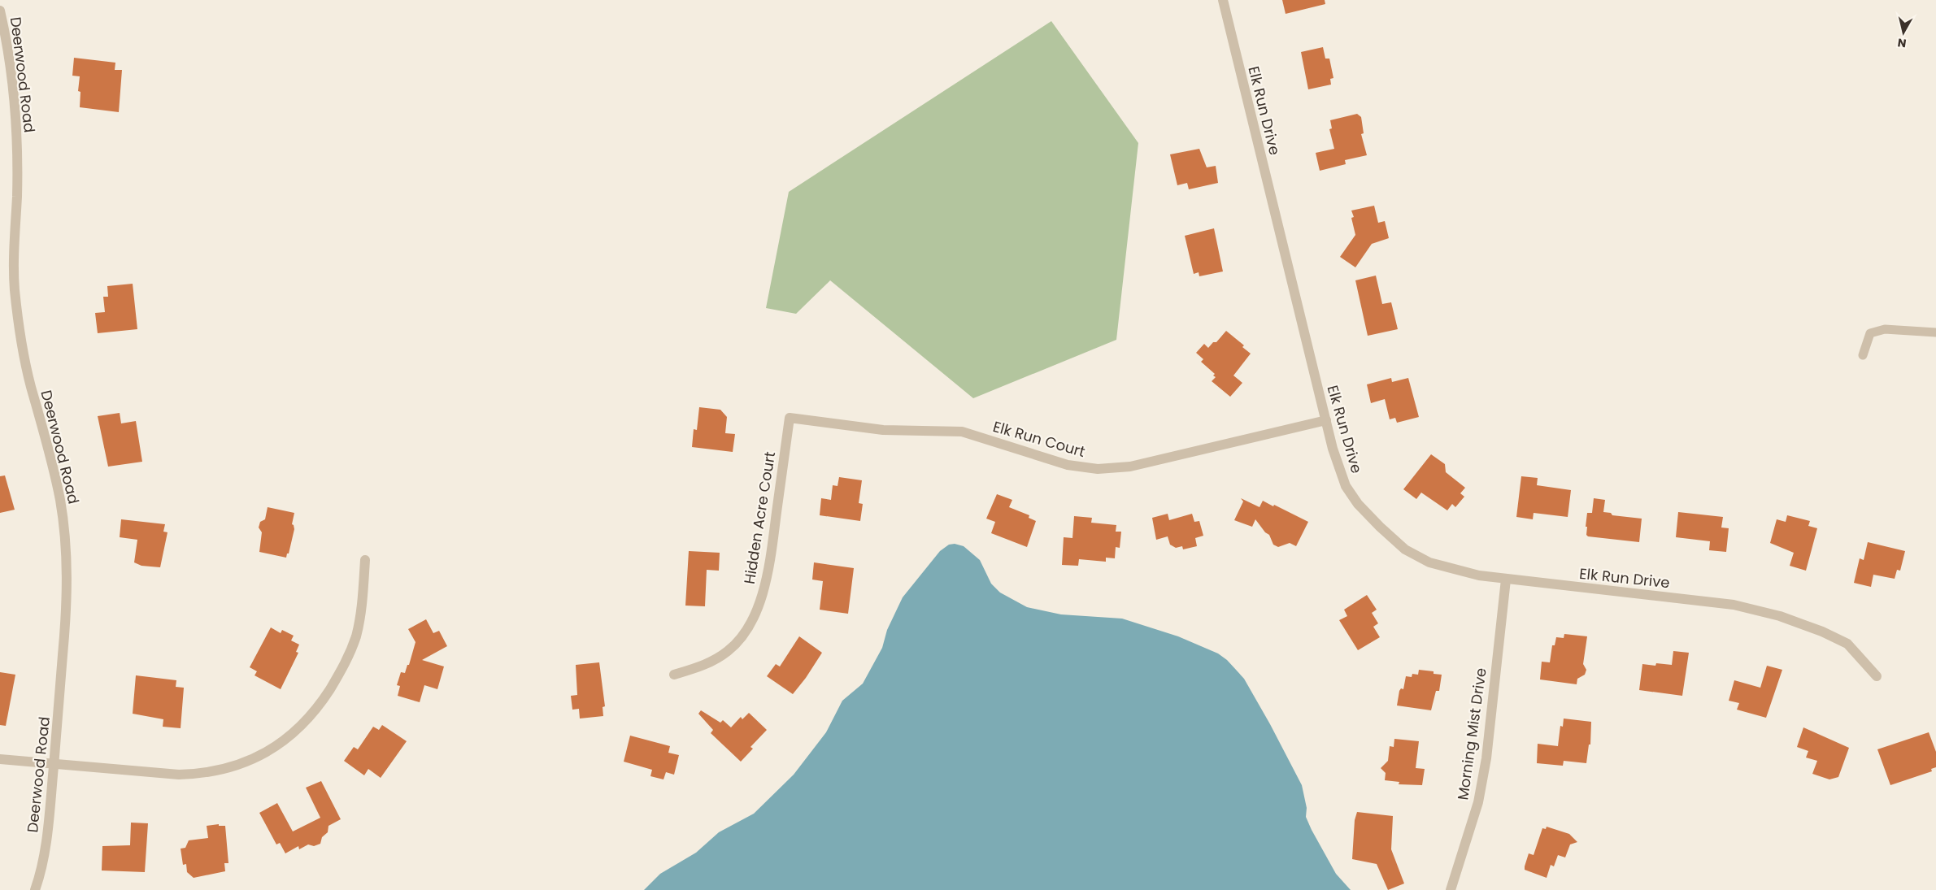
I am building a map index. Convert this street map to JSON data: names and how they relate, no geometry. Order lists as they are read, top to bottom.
{
  "streets": {
    "street": [
      "Deerwood Road",
      "Elk Run Drive",
      "Elk Run Court",
      "Hidden Acre Court",
      "Morning Mist Drive"
    ]
  },
  "crossings": [
    ["Elk Run Drive", "Elk Run Court"],
    ["Elk Run Drive", "Morning Mist Drive"],
    ["Elk Run Court", "Hidden Acre Court"]
  ],
  "north": "bottom"
}
